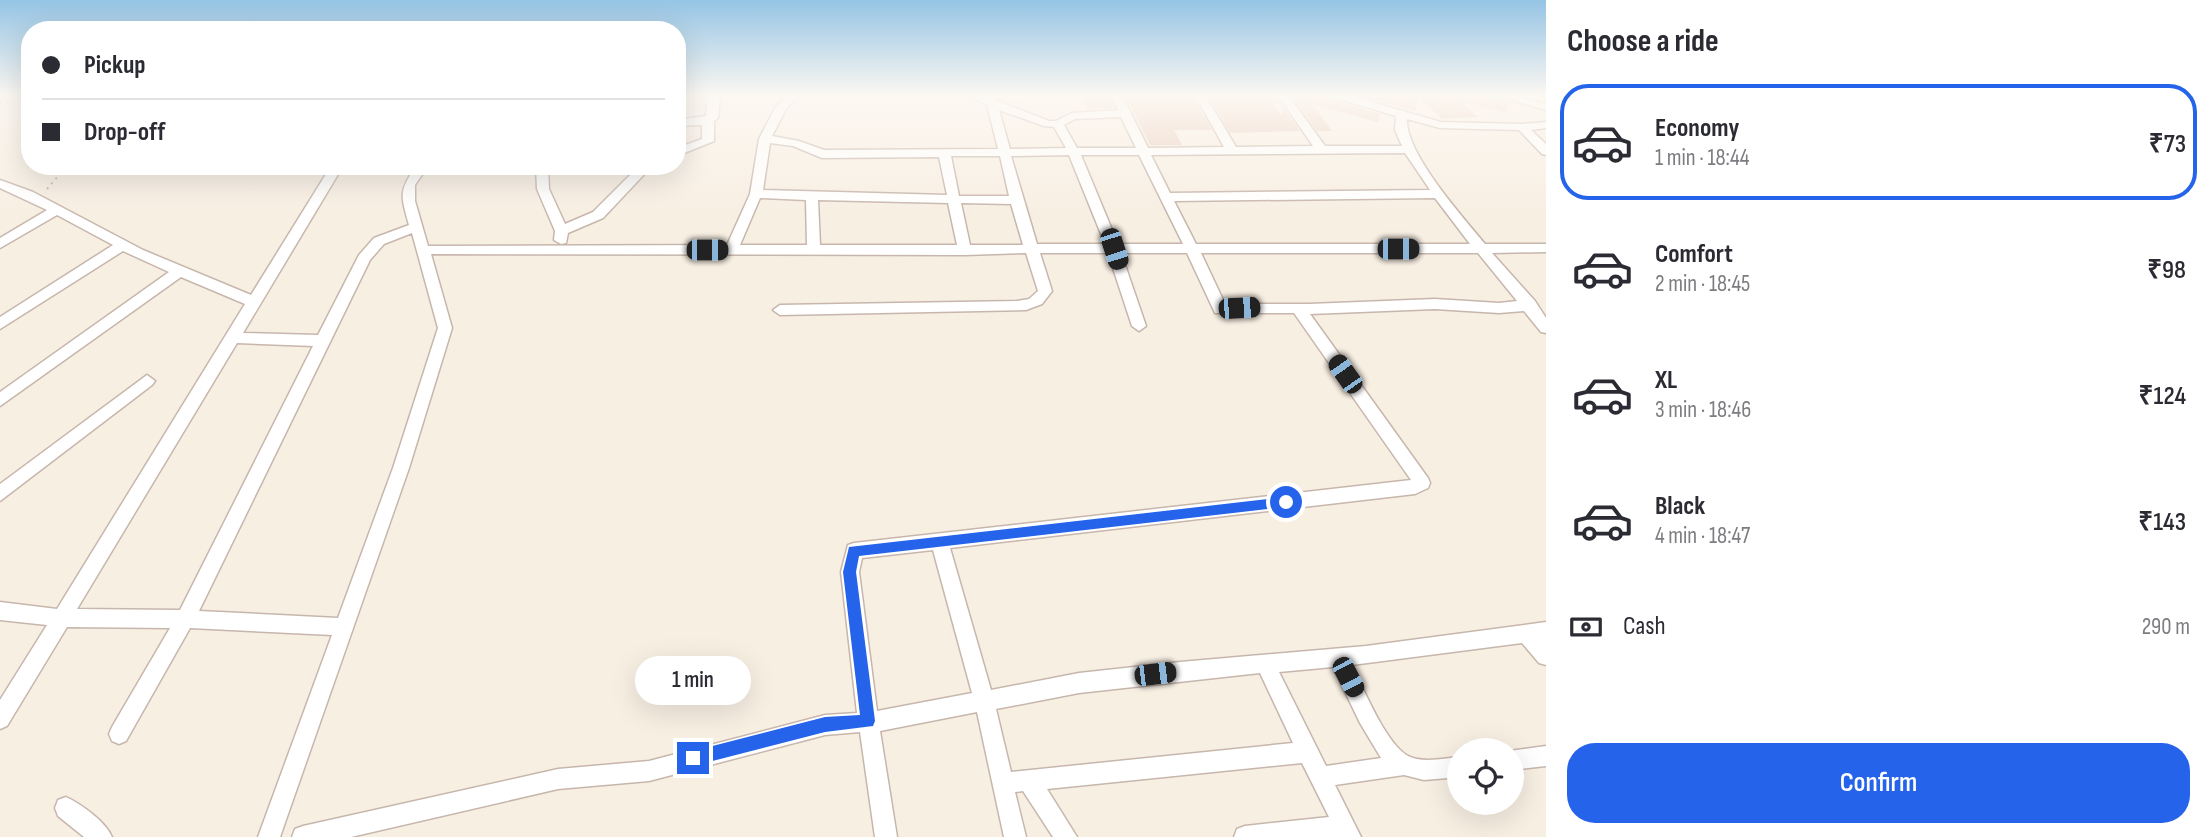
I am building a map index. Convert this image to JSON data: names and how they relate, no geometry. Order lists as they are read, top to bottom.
{
  "page": {
    "heading": "Choose a ride",
    "banner": ["Pickup", "Drop-off"],
    "list": [
      {
        "name": "Economy",
        "note": "1 min · 18:44",
        "value": "₹73"
      },
      {
        "name": "Comfort",
        "note": "2 min · 18:45",
        "value": "₹98"
      },
      {
        "name": "XL",
        "note": "3 min · 18:46",
        "value": "₹124"
      },
      {
        "name": "Black",
        "note": "4 min · 18:47",
        "value": "₹143"
      }
    ],
    "pay": ["Cash", "290 m"],
    "bubble": "1 min",
    "buttons": "Confirm"
  }
}
